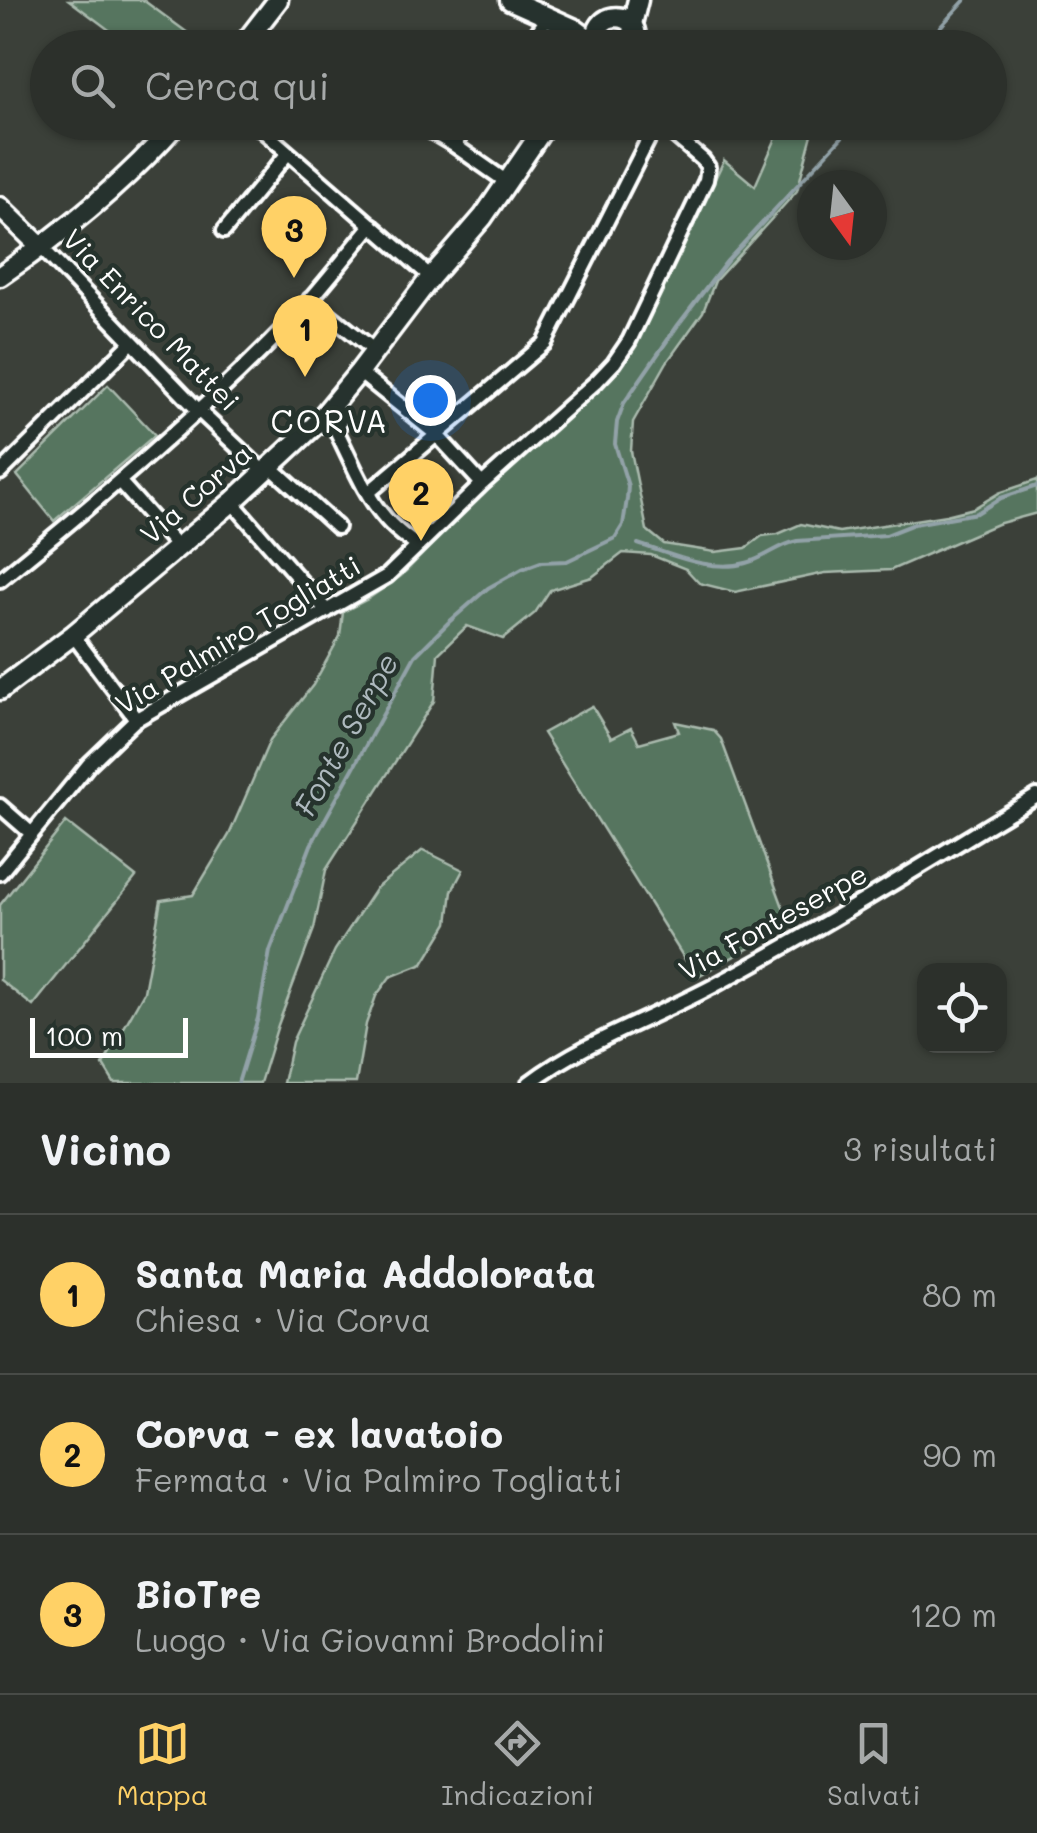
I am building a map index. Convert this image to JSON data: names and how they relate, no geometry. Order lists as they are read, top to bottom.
{
  "streets": {
    "street": [
      "Via Enrico Mattei",
      "Via Corva",
      "Via Palmiro Togliatti",
      "Via Fonteserpe"
    ]
  },
  "crossings": [
    ["Via Enrico Mattei", "Via Corva"]
  ],
  "districts": ["CORVA"],
  "water": ["Fonte Serpe"],
  "scale_bar": "100 m",
  "north": "bottom",
  "page": {
    "search": "Cerca qui",
    "pins": ["3", "1", "2"],
    "scale": "100 m",
    "heading": ["Vicino", "3 risultati"],
    "list": [
      {
        "mark": "1",
        "name": "Santa Maria Addolorata",
        "note": "Chiesa · Via Corva",
        "value": "80 m"
      },
      {
        "mark": "2",
        "name": "Corva - ex lavatoio",
        "note": "Fermata · Via Palmiro Togliatti",
        "value": "90 m"
      },
      {
        "mark": "3",
        "name": "BioTre",
        "note": "Luogo · Via Giovanni Brodolini",
        "value": "120 m"
      }
    ],
    "nav": ["Mappa", "Indicazioni", "Salvati"]
  }
}
